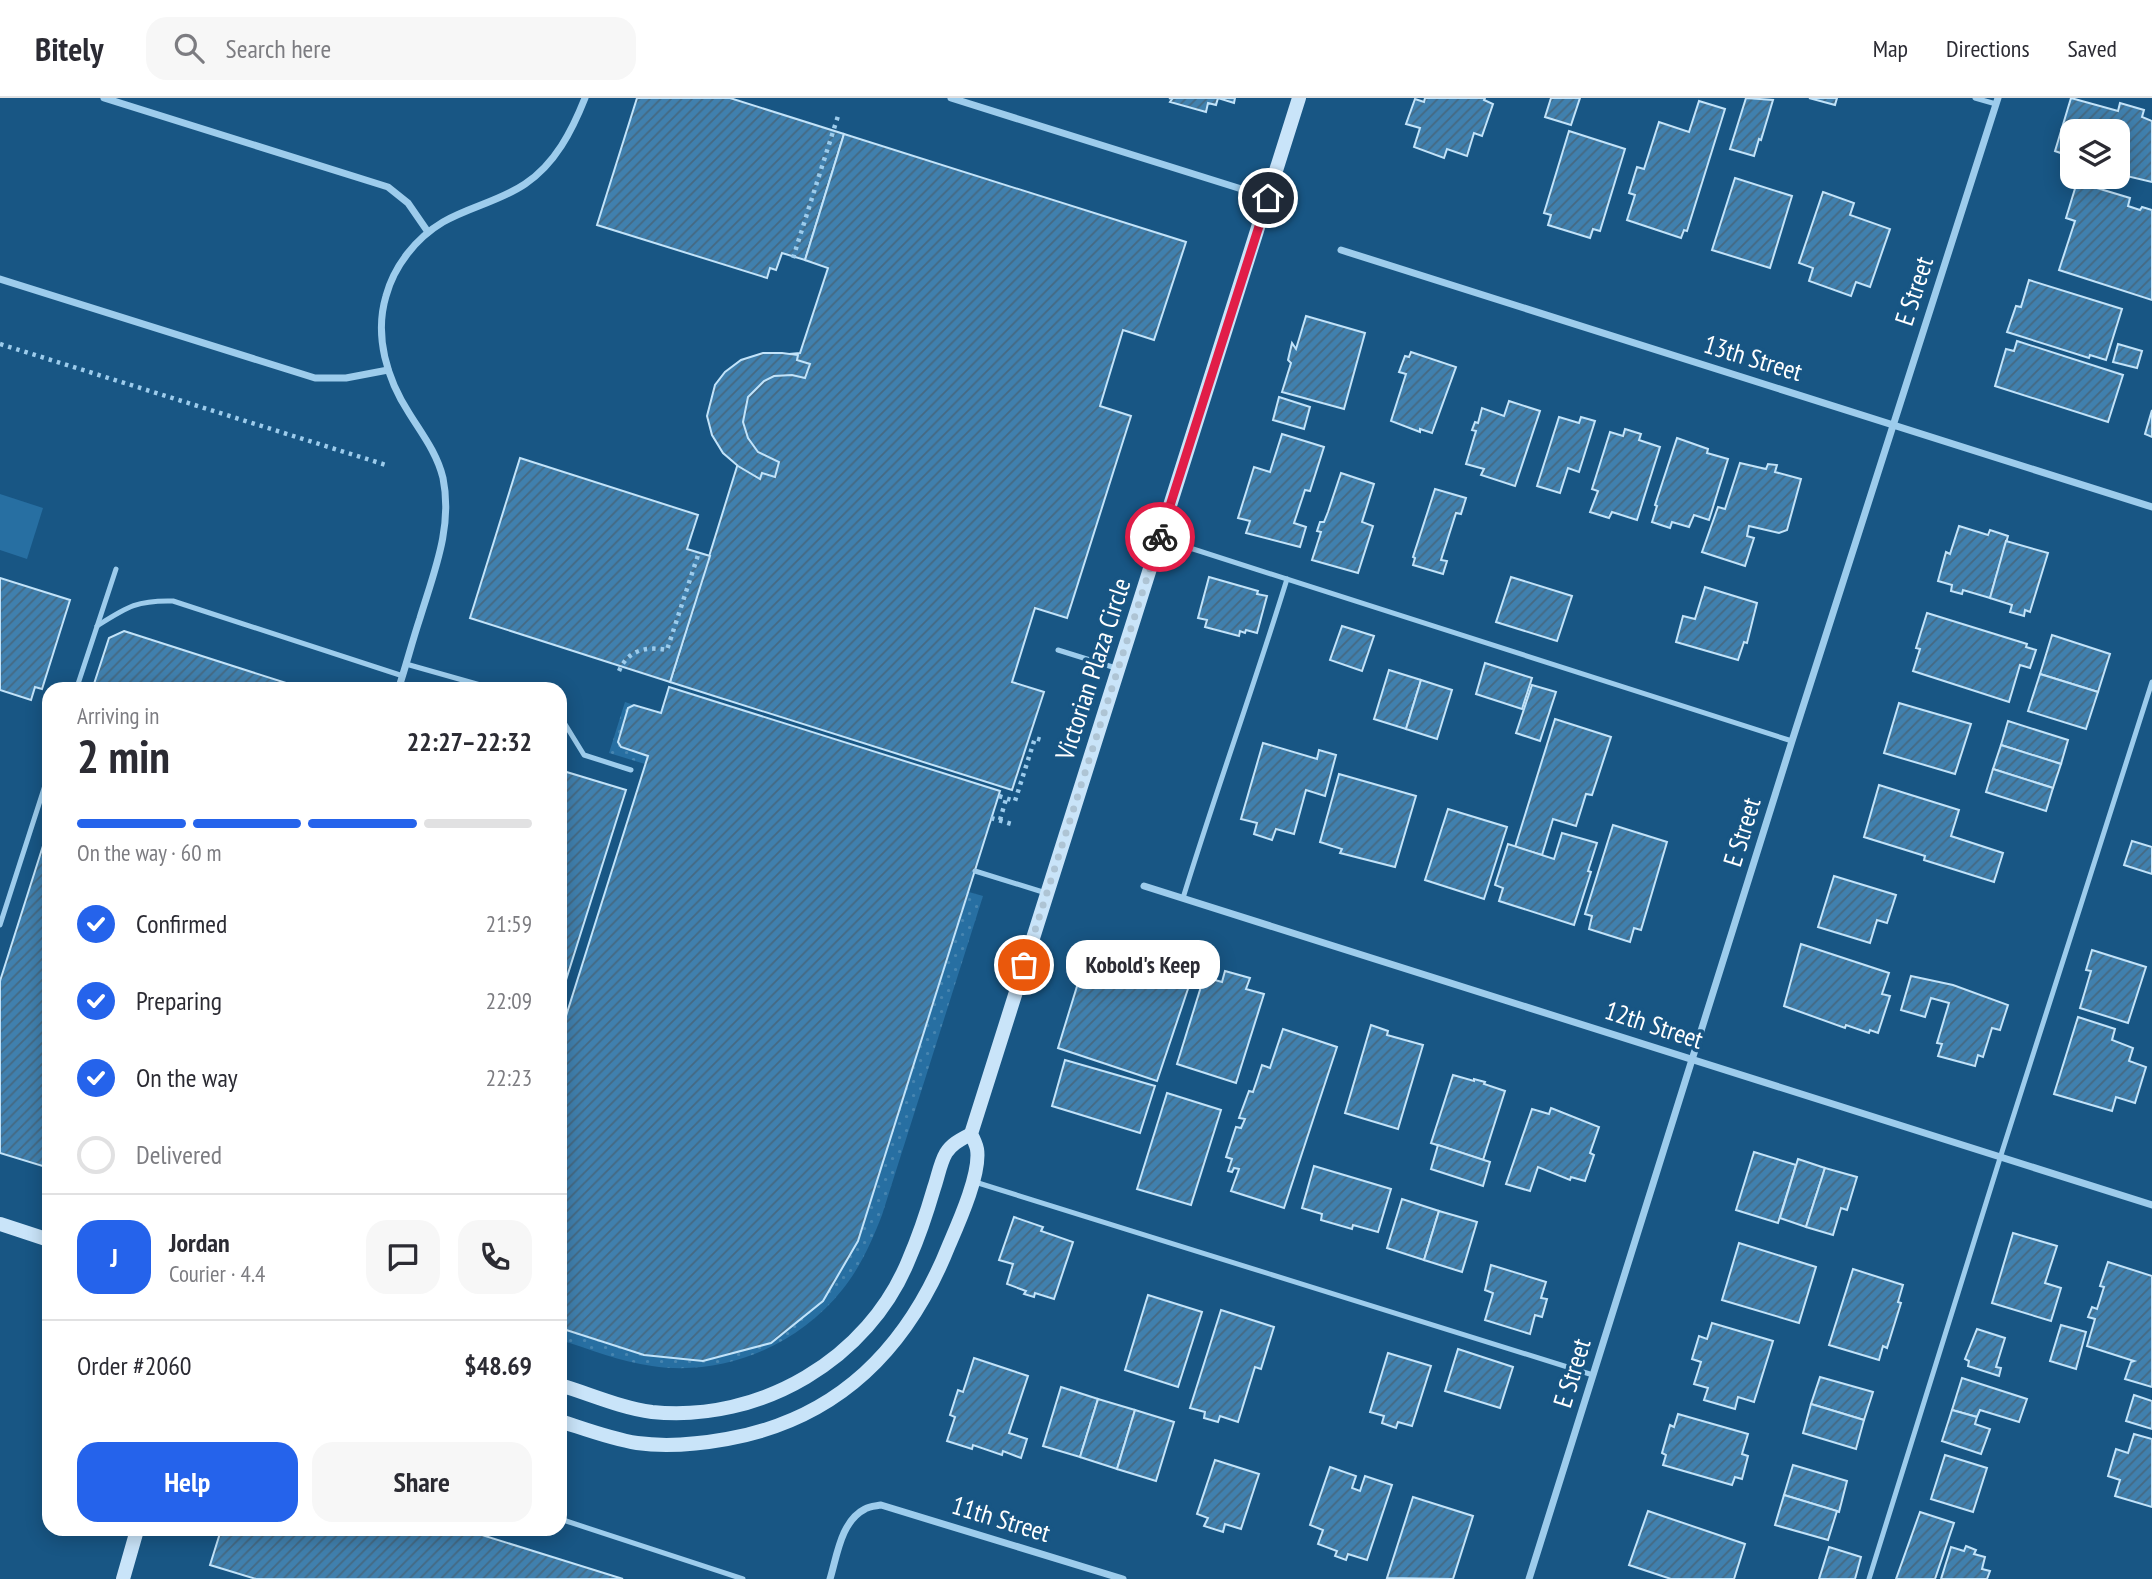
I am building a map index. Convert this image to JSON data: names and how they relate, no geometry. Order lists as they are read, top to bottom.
{
  "streets": {
    "street": [
      "E Street",
      "13th Street",
      "Victorian Plaza Circle",
      "12th Street",
      "11th Street"
    ]
  },
  "crossings": [
    ["E Street", "13th Street"],
    ["E Street", "12th Street"]
  ],
  "places": ["Kobold's Keep"],
  "page": {
    "header": "Bitely",
    "search": "Search here",
    "nav": ["Map", "Directions", "Saved"],
    "heading": ["2 min", "Arriving in", "22:27–22:32"],
    "panel": [
      "Jordan",
      "Courier · 4.4",
      "Order #2060",
      "$48.69"
    ],
    "bar": "On the way · 60 m",
    "list": [
      ["Confirmed", "21:59"],
      ["Preparing", "22:09"],
      ["On the way", "22:23"],
      "Delivered"
    ],
    "bubble": "Kobold's Keep",
    "round": "J",
    "buttons": ["Help", "Share"]
  }
}
